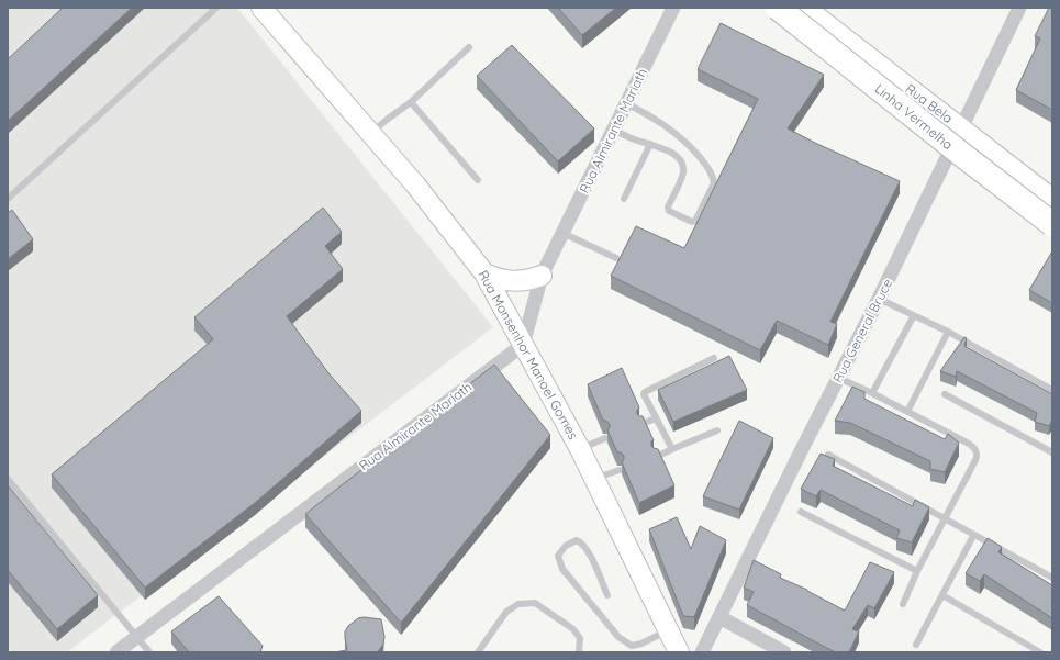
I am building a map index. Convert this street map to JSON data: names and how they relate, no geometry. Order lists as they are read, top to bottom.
{
  "streets": {
    "highway": ["Linha Vermelha"],
    "street": [
      "Rua Bela",
      "Rua Almirante Mariath",
      "Rua General Bruce",
      "Rua Monsenhor Manoel Gomes"
    ]
  },
  "crossings": [
    ["Rua Bela", "Rua General Bruce"],
    ["Rua Almirante Mariath", "Rua Monsenhor Manoel Gomes"]
  ]
}
